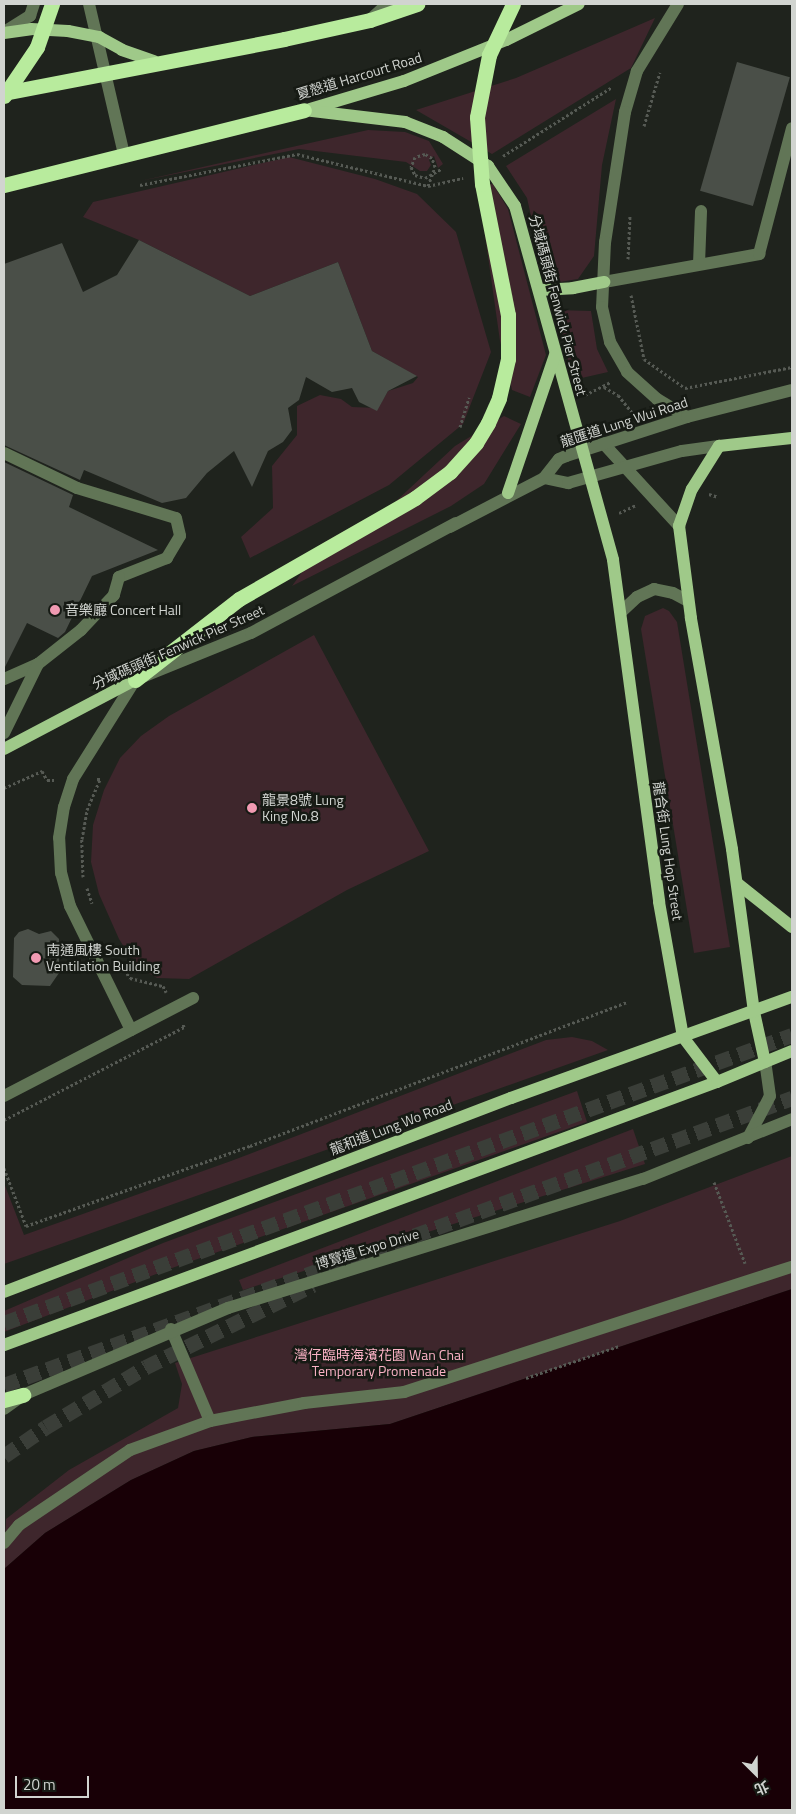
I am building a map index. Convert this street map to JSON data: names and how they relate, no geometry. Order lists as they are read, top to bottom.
{
  "streets": {
    "highway": ["夏慤道 Harcourt Road"],
    "main road": ["分域碼頭街 Fenwick Pier Street", "龍合街 Lung Hop Street", "龍和道 Lung Wo Road"],
    "street": ["龍匯道 Lung Wui Road", "博覽道 Expo Drive"]
  },
  "crossings": [
    ["夏慤道 Harcourt Road", "分域碼頭街 Fenwick Pier Street"],
    ["分域碼頭街 Fenwick Pier Street", "龍匯道 Lung Wui Road"],
    ["分域碼頭街 Fenwick Pier Street", "龍合街 Lung Hop Street"],
    ["龍合街 Lung Hop Street", "龍和道 Lung Wo Road"]
  ],
  "parks": ["灣仔臨時海濱花園 Wan Chai Temporary Promenade"],
  "places": ["音樂廳 Concert Hall", "龍景8號 Lung King No.8", "南通風樓 South Ventilation Building"],
  "scale_bar": "20 m",
  "north": "bottom right"
}
